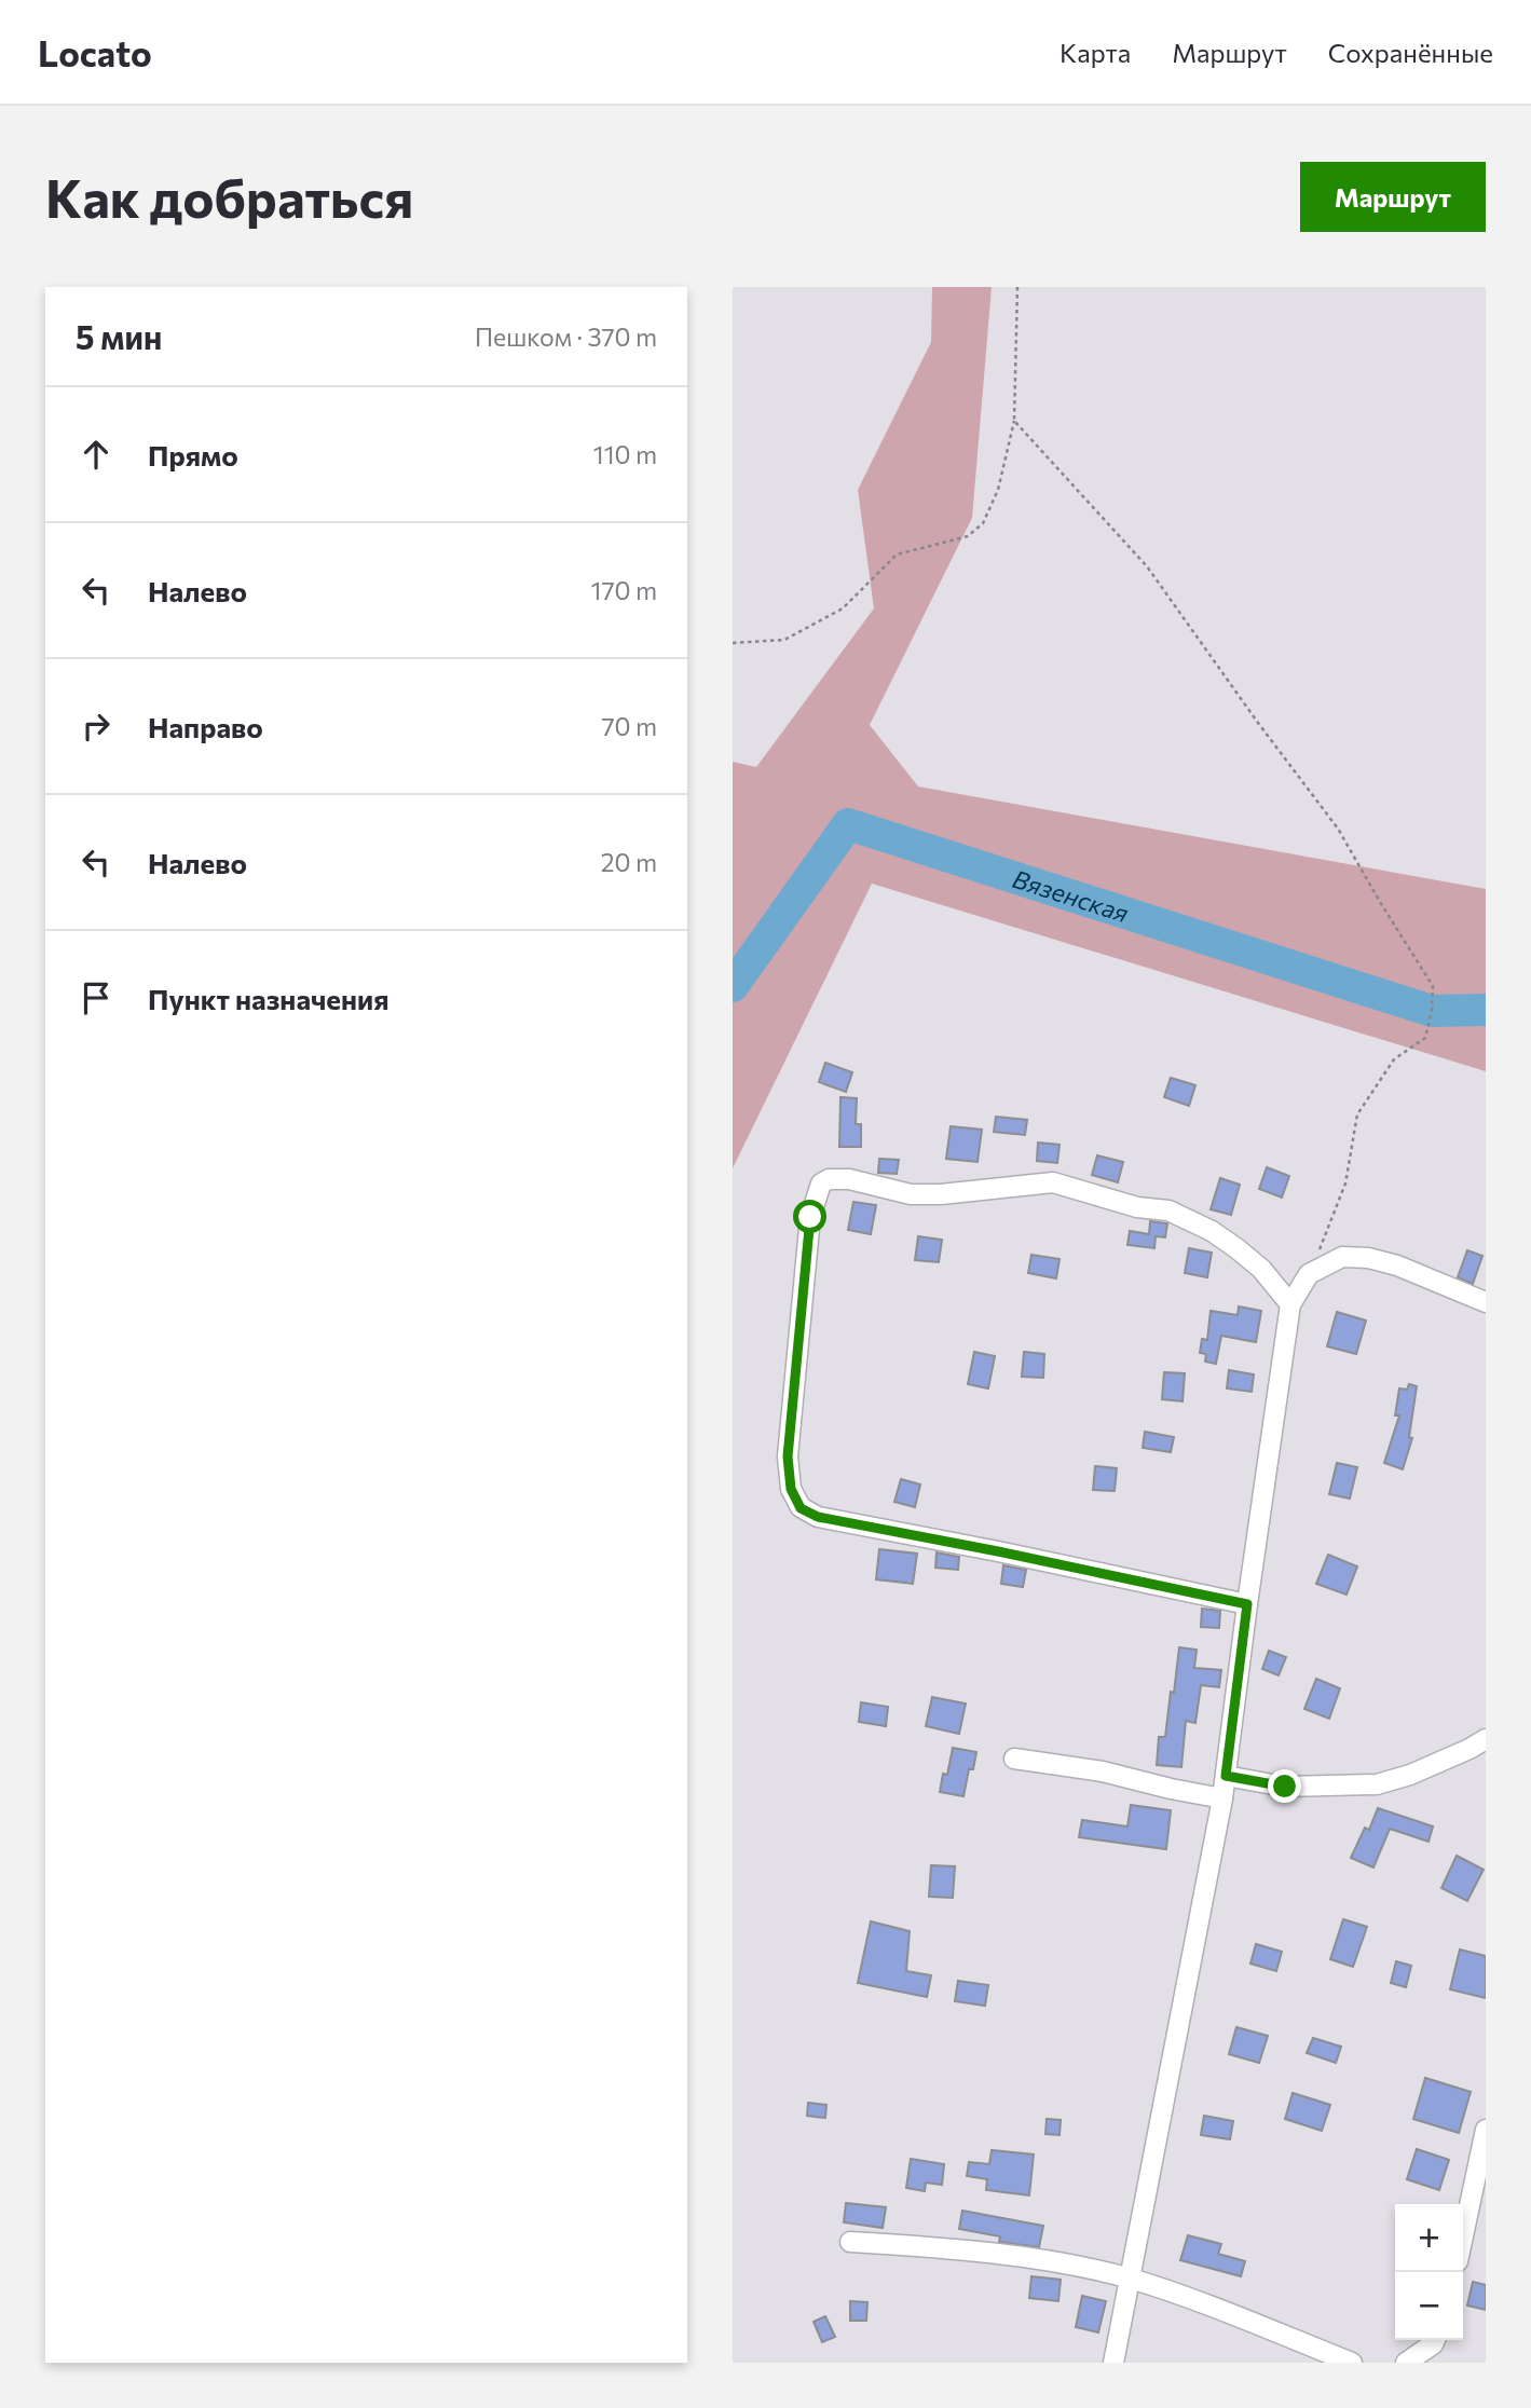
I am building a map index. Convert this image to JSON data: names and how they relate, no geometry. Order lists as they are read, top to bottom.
{
  "water": ["Вязенская"],
  "page": {
    "header": "Locato",
    "nav": ["Карта", "Маршрут", "Сохранённые"],
    "buttons": "Маршрут",
    "title": "Как добраться",
    "heading": ["5 мин", "Пешком · 370 m"],
    "list": [
      ["Прямо", "110 m"],
      ["Налево", "170 m"],
      ["Направо", "70 m"],
      ["Налево", "20 m"],
      "Пункт назначения"
    ],
    "map_buttons": ["+", "−"]
  }
}
